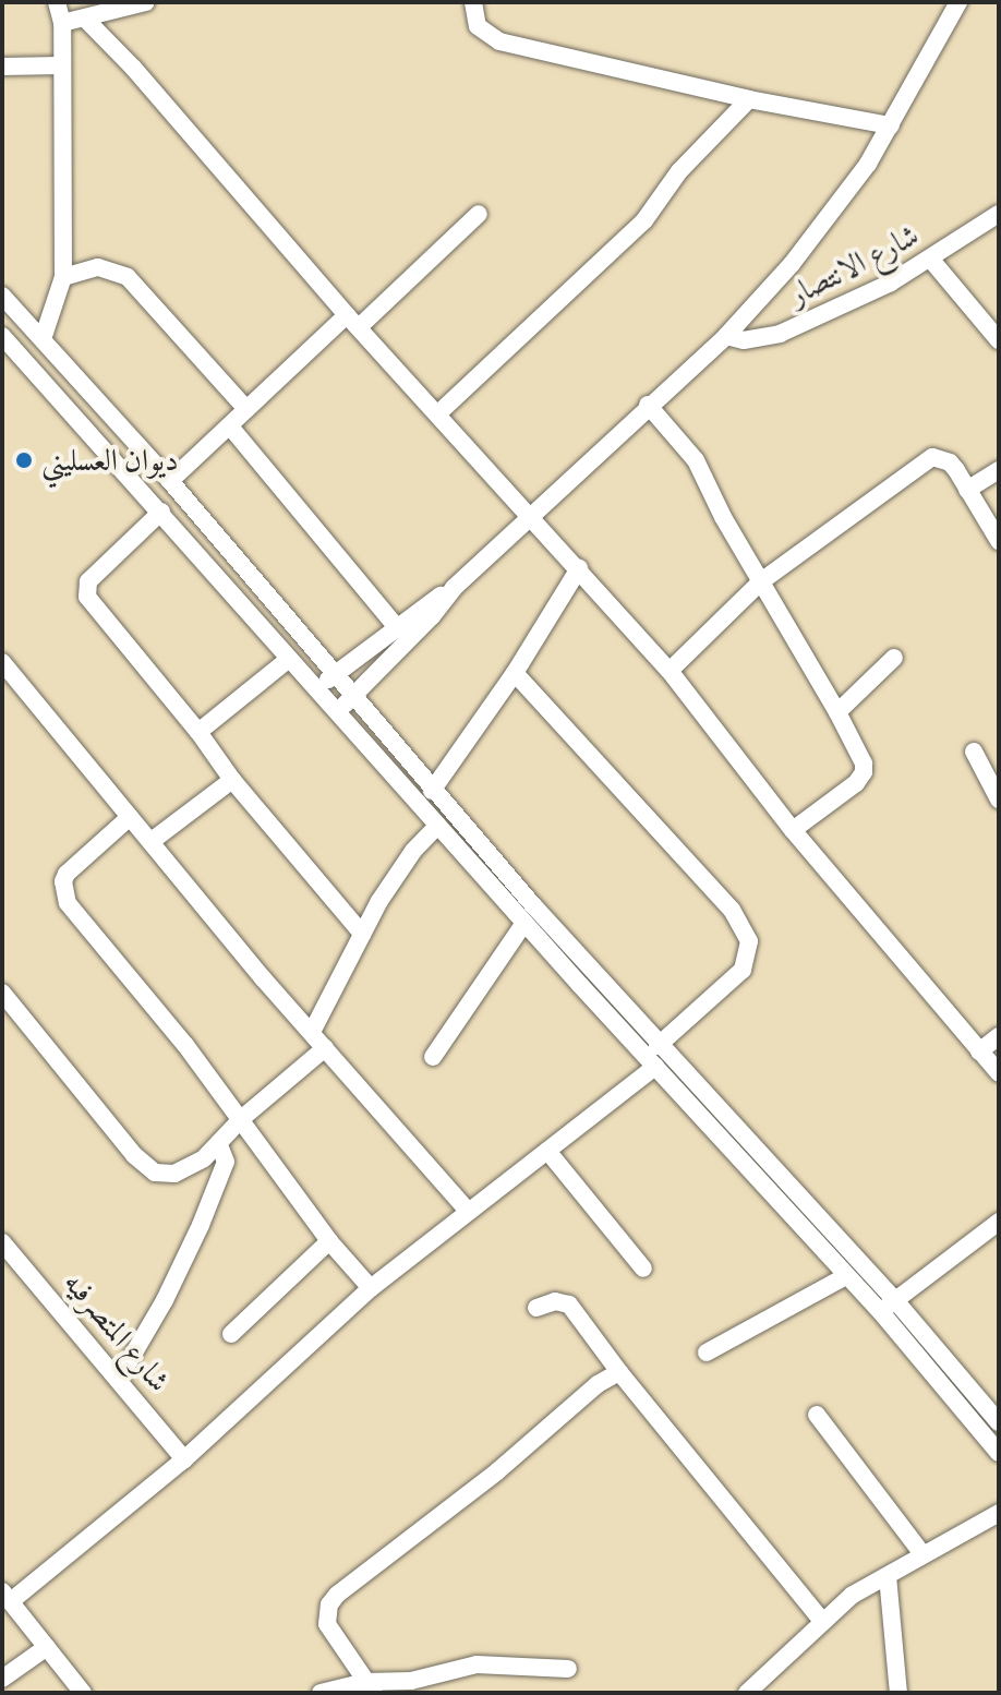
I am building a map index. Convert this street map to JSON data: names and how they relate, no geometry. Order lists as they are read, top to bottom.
{
  "streets": {
    "street": ["شارع الانتصار", "شارع المتصرفيه"]
  },
  "places": ["ديوان العسليني"]
}
